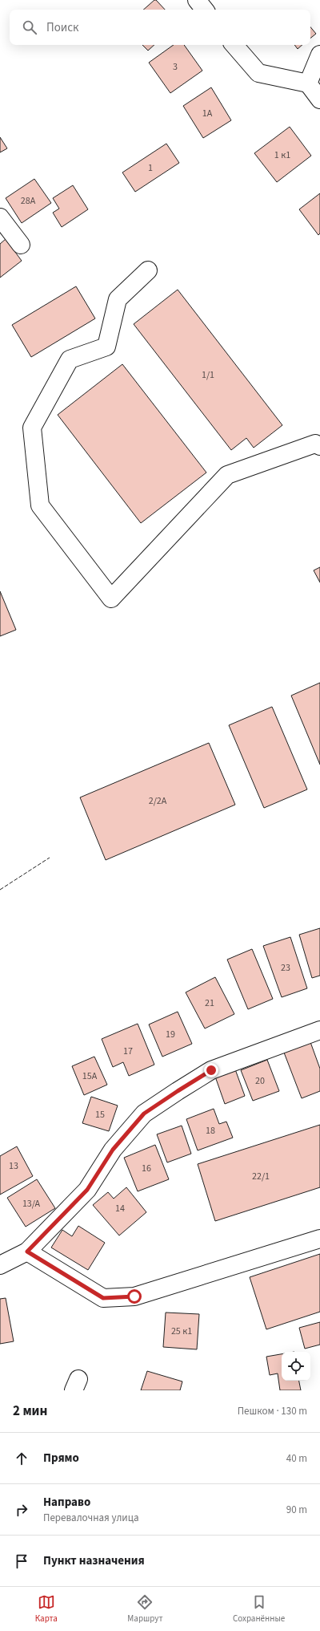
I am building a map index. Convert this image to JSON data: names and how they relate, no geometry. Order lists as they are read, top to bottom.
{
  "house_numbers": [
    "3",
    "1А",
    "1 к1",
    "1",
    "28А",
    "1/1",
    "2/2А",
    "23",
    "21",
    "19",
    "17",
    "15А",
    "20",
    "15",
    "18",
    "13",
    "16",
    "22/1",
    "13/А",
    "14",
    "25 к1"
  ],
  "page": {
    "search": "Поиск",
    "heading": ["2 мин", "Пешком · 130 m"],
    "list": [
      ["Прямо", "40 m"],
      ["Направо", "Перевалочная улица", "90 m"],
      "Пункт назначения"
    ],
    "nav": ["Карта", "Маршрут", "Сохранённые"]
  }
}
